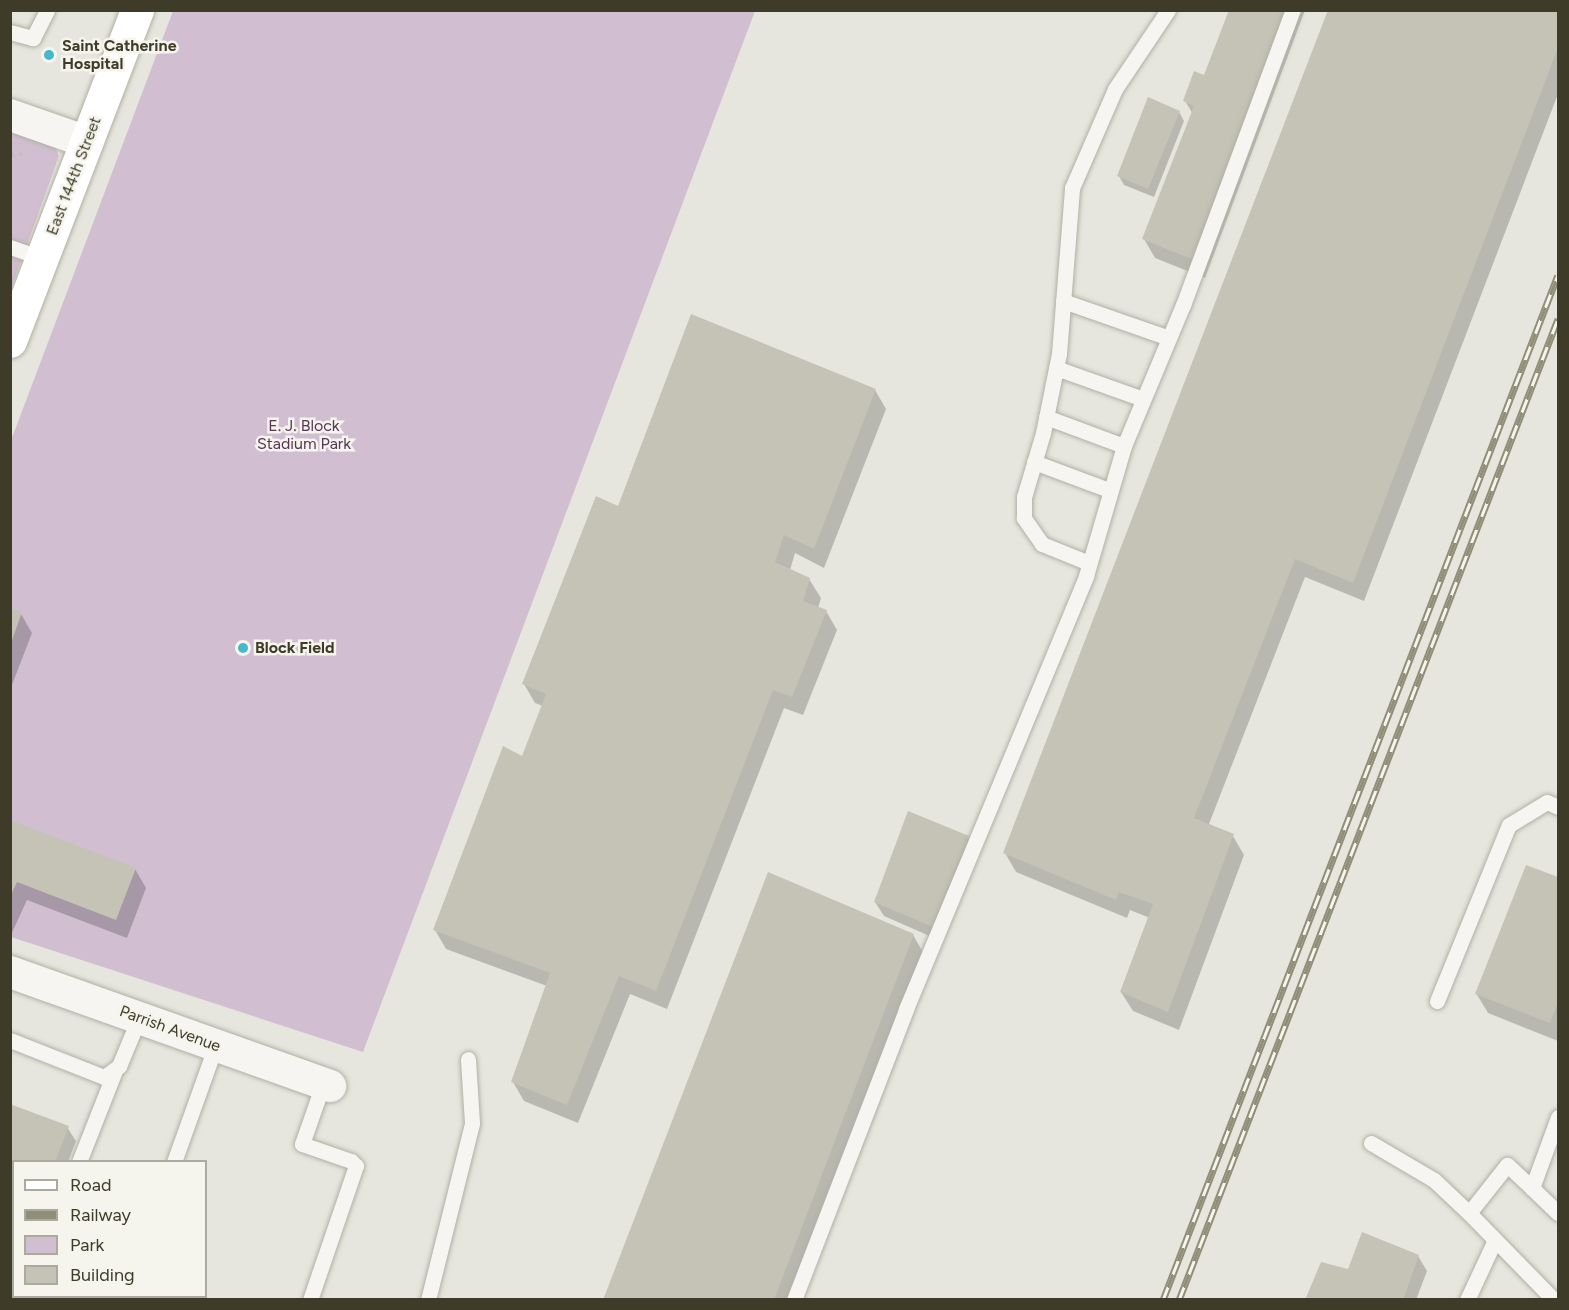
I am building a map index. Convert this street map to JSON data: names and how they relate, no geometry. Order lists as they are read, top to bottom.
{
  "streets": {
    "street": ["East 144th Street", "Parrish Avenue"]
  },
  "parks": ["E. J. Block Stadium Park"],
  "places": ["Saint Catherine Hospital", "Block Field"],
  "legend": [
    "Road",
    "Railway",
    "Park",
    "Building"
  ]
}
